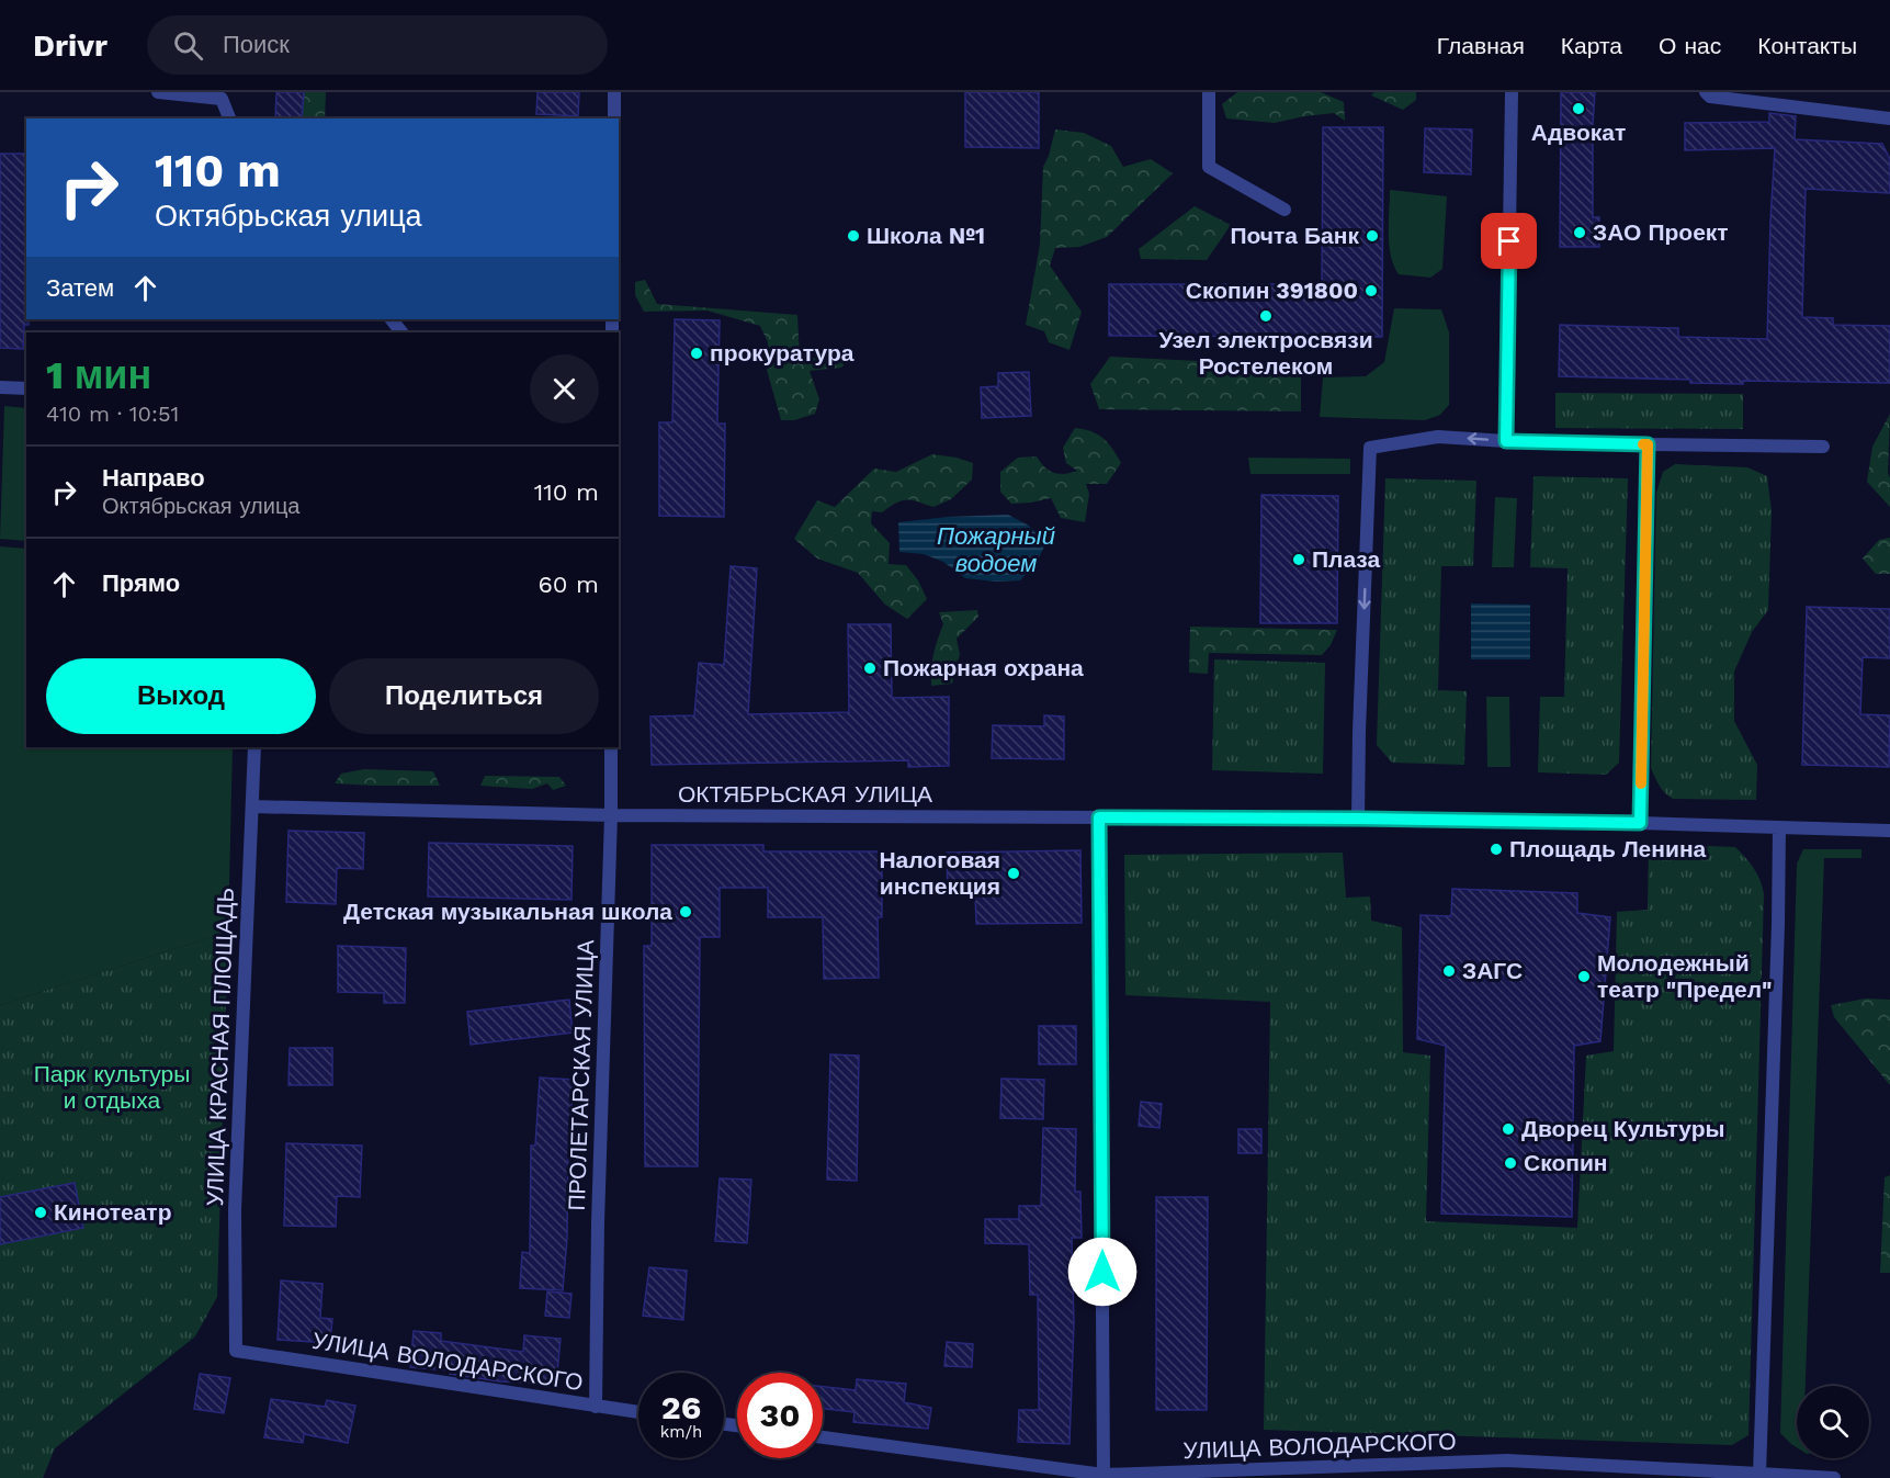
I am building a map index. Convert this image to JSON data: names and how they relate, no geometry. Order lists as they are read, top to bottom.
{
  "streets": {
    "street": [
      "ОКТЯБРЬСКАЯ УЛИЦА",
      "УЛИЦА КРАСНАЯ ПЛОЩАДЬ",
      "ПРОЛЕТАРСКАЯ УЛИЦА",
      "УЛИЦА ВОЛОДАРСКОГО"
    ]
  },
  "crossings": [
    ["ОКТЯБРЬСКАЯ УЛИЦА", "УЛИЦА КРАСНАЯ ПЛОЩАДЬ"],
    ["ОКТЯБРЬСКАЯ УЛИЦА", "ПРОЛЕТАРСКАЯ УЛИЦА"],
    ["УЛИЦА КРАСНАЯ ПЛОЩАДЬ", "УЛИЦА ВОЛОДАРСКОГО"],
    ["ПРОЛЕТАРСКАЯ УЛИЦА", "УЛИЦА ВОЛОДАРСКОГО"]
  ],
  "water": ["Пожарный водоем"],
  "parks": ["Парк культуры и отдыха"],
  "places": [
    "Адвокат",
    "ЗАО Проект",
    "Школа №1",
    "Почта Банк",
    "Скопин 391800",
    "Узел электросвязи Ростелеком",
    "прокуратура",
    "Плаза",
    "Пожарная охрана",
    "Площадь Ленина",
    "Налоговая инспекция",
    "Детская музыкальная школа",
    "ЗАГС",
    "Молодежный театр \"Предел\"",
    "Дворец Культуры",
    "Скопин",
    "Кинотеатр"
  ],
  "page": {
    "header": "Drivr",
    "search": "Поиск",
    "nav": [
      "Главная",
      "Карта",
      "О нас",
      "Контакты"
    ],
    "turn": ["110 m", "Октябрьская улица"],
    "then": "Затем",
    "heading": ["1 мин", "410 m · 10:51"],
    "list": [
      {
        "name": "Направо",
        "note": "Октябрьская улица",
        "value": "110 m"
      },
      {
        "name": "Прямо",
        "value": "60 m"
      }
    ],
    "buttons": ["Выход", "Поделиться"],
    "speed": "26 km/h",
    "limit": "30"
  }
}
